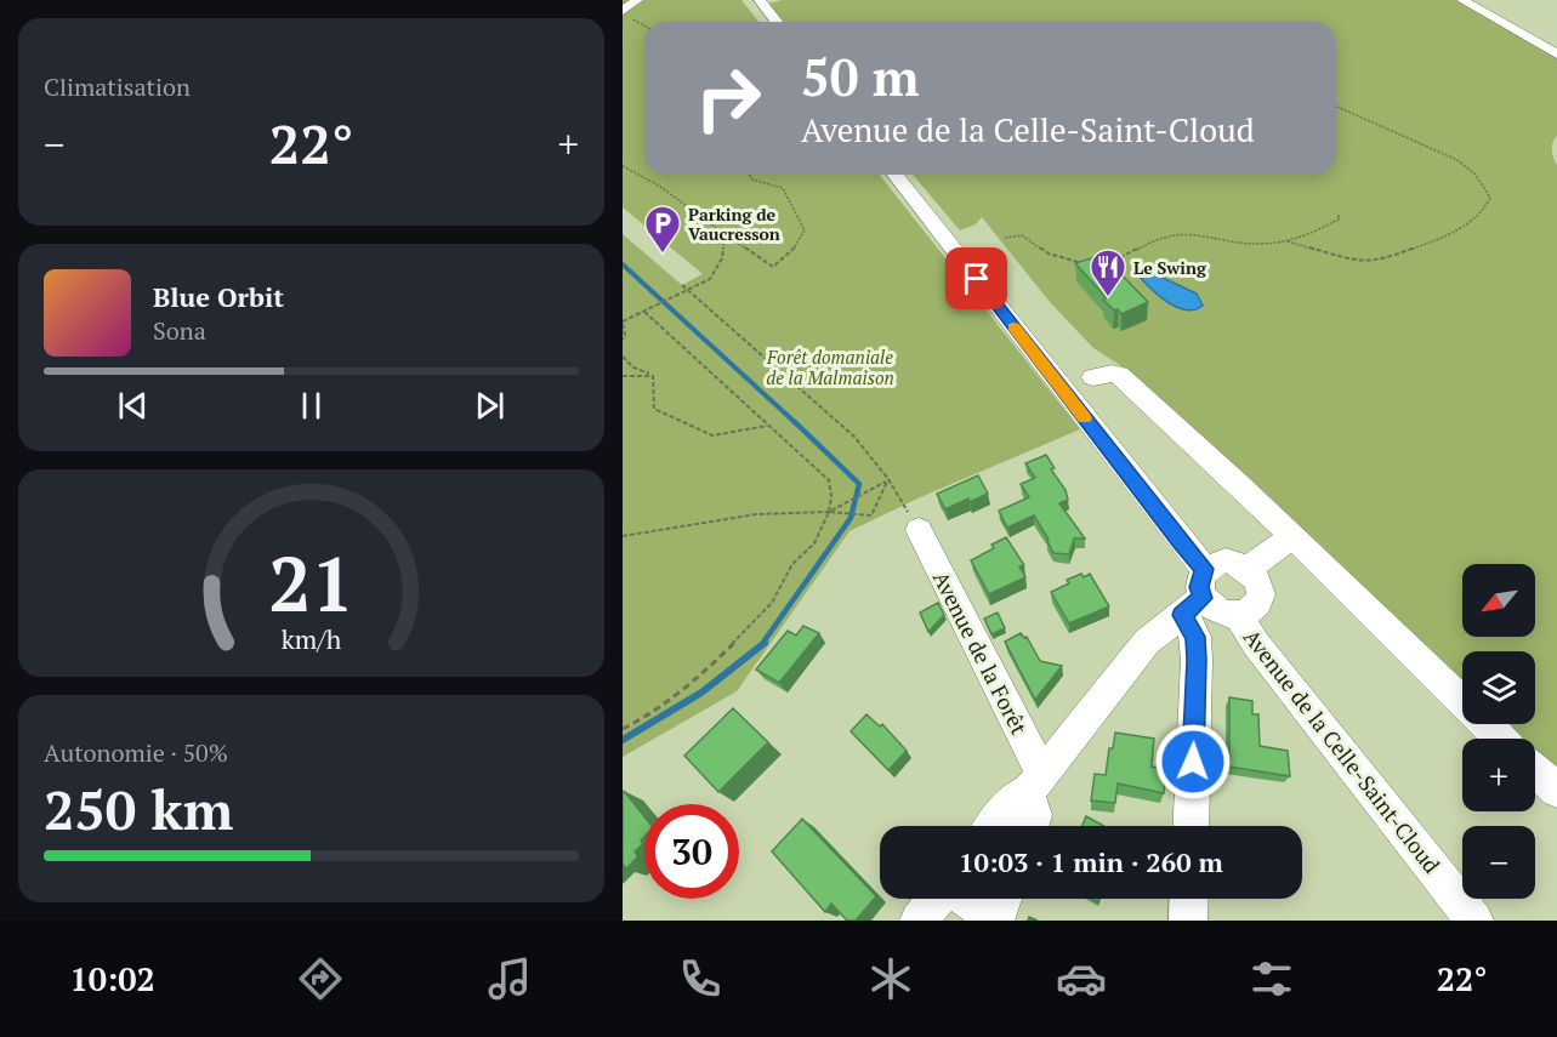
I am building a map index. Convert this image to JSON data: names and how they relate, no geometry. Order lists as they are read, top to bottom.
{
  "streets": {
    "street": ["Avenue de la Forêt", "Avenue de la Celle-Saint-Cloud"]
  },
  "parks": ["Forêt domaniale de la Malmaison"],
  "places": {
    "parking": ["Parking de Vaucresson"],
    "restaurant": ["Le Swing"]
  },
  "north": "bottom left",
  "page": {
    "tile": [
      "Climatisation",
      ["Autonomie · 50%", "250 km"]
    ],
    "turn": ["50 m", "Avenue de la Celle-Saint-Cloud"],
    "heat": ["−", "22°", "+"],
    "song": ["Blue Orbit", "Sona"],
    "map_buttons": ["+", "−"],
    "limit": "30",
    "trip": "10:03 · 1 min · 260 m",
    "tabs": ["10:02", "22°"],
    "gauge": ["21", "km/h"]
  }
}
